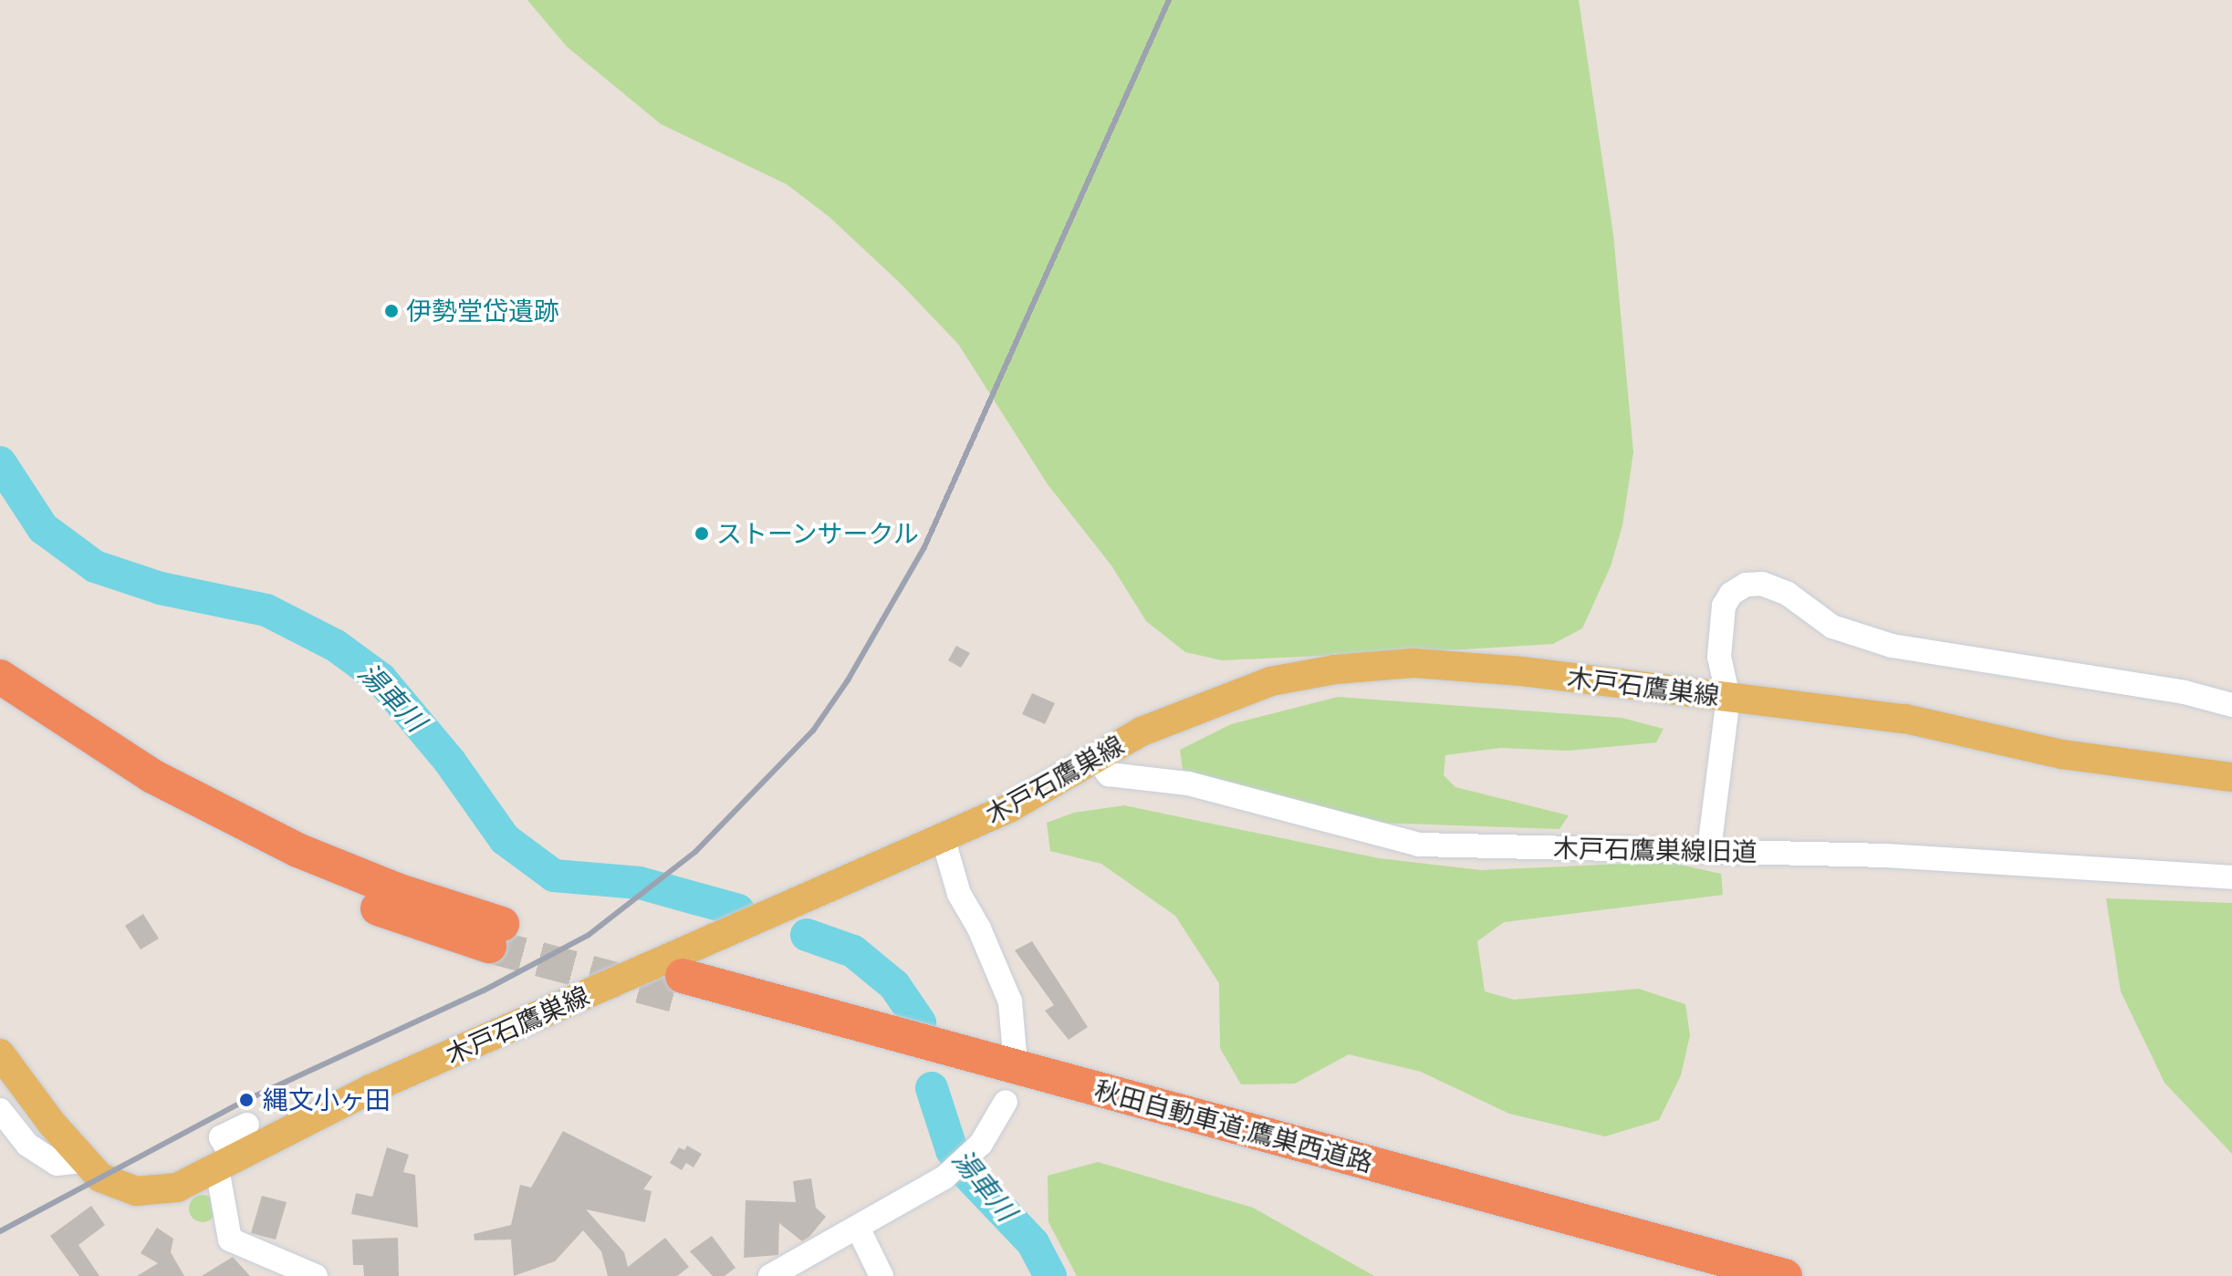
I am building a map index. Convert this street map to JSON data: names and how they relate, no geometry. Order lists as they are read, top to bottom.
{
  "streets": {
    "highway": ["秋田自動車道;鷹巣西道路"],
    "main road": ["木戸石鷹巣線"],
    "street": ["木戸石鷹巣線旧道"]
  },
  "crossings": [
    ["木戸石鷹巣線", "木戸石鷹巣線旧道"]
  ],
  "water": ["湯車川"],
  "places": ["伊勢堂岱遺跡", "ストーンサークル", "縄文小ヶ田"]
}
